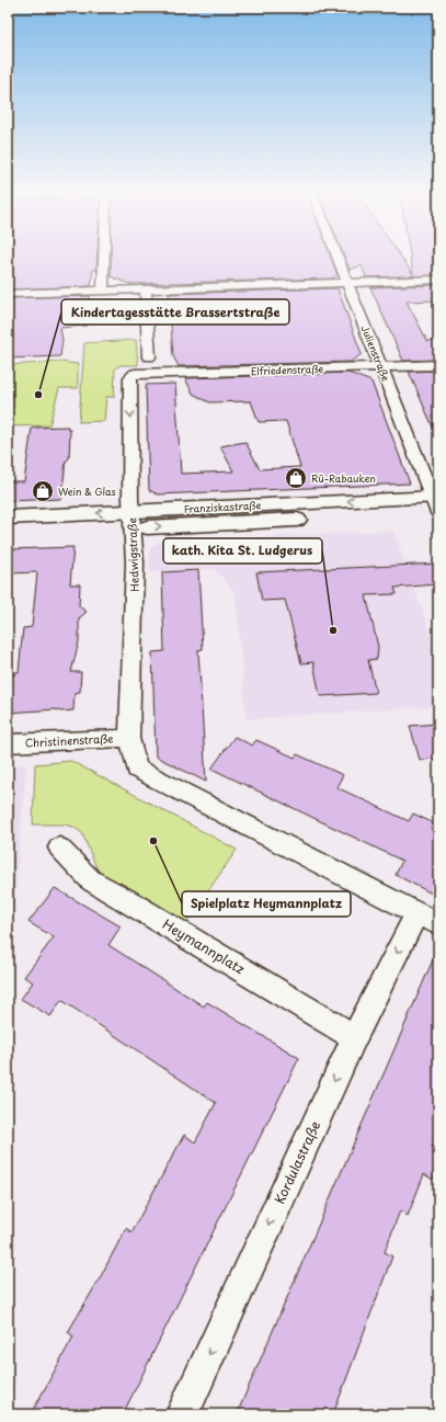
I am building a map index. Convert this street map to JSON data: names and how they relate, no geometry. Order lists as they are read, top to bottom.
{
  "streets": {
    "main road": ["Franziskastraße"],
    "street": [
      "Julienstraße",
      "Elfriedenstraße",
      "Hedwigstraße",
      "Christinenstraße",
      "Heymannplatz",
      "Kordulastraße"
    ]
  },
  "crossings": [
    ["Julienstraße", "Elfriedenstraße"],
    ["Julienstraße", "Franziskastraße"],
    ["Elfriedenstraße", "Hedwigstraße"],
    ["Franziskastraße", "Hedwigstraße"],
    ["Hedwigstraße", "Christinenstraße"],
    ["Heymannplatz", "Kordulastraße"]
  ],
  "one_way": ["Hedwigstraße", "Kordulastraße"],
  "places": {
    "other": ["Kindertagesstätte Brassertstraße", "kath. Kita St. Ludgerus", "Spielplatz Heymannplatz"],
    "shop": ["Rü-Rabauken", "Wein & Glas"]
  }
}
